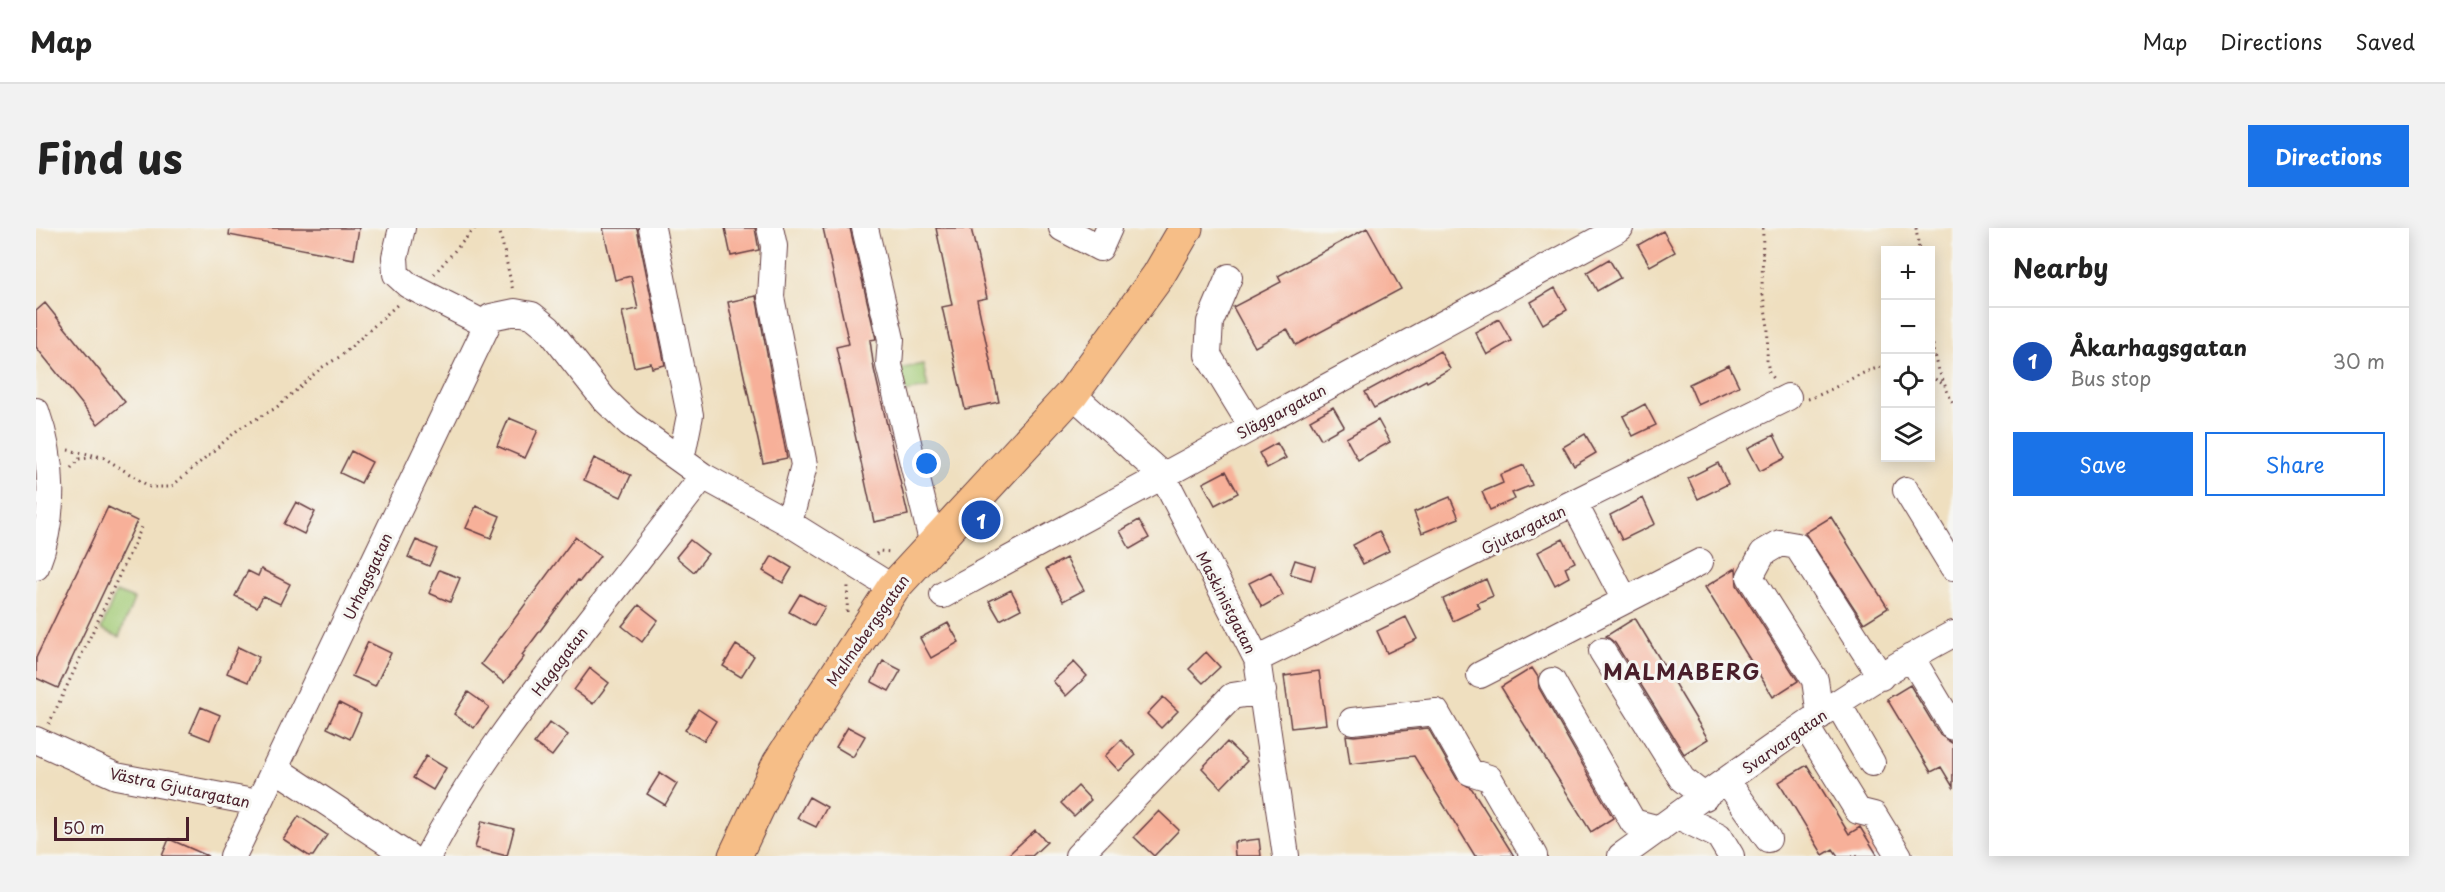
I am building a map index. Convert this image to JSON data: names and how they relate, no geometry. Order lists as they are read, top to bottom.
{
  "streets": {
    "main road": ["Malmabergsgatan"],
    "street": [
      "Släggargatan",
      "Gjutargatan",
      "Urhagsgatan",
      "Maskinistgatan",
      "Hagagatan",
      "Svarvargatan",
      "Västra Gjutargatan"
    ]
  },
  "crossings": [
    ["Släggargatan", "Maskinistgatan"],
    ["Gjutargatan", "Maskinistgatan"],
    ["Urhagsgatan", "Västra Gjutargatan"],
    ["Maskinistgatan", "Malmabergsgatan"]
  ],
  "districts": ["MALMABERG"],
  "scale_bar": "50 m",
  "page": {
    "header": "Map",
    "nav": ["Map", "Directions", "Saved"],
    "title": "Find us",
    "buttons": [
      "Directions",
      ["Save", "Share"]
    ],
    "heading": "Nearby",
    "map_buttons": ["+", "−"],
    "list": [
      {
        "mark": "1",
        "name": "Åkarhagsgatan",
        "note": "Bus stop",
        "value": "30 m"
      }
    ],
    "pins": "1",
    "scale": "50 m"
  }
}
